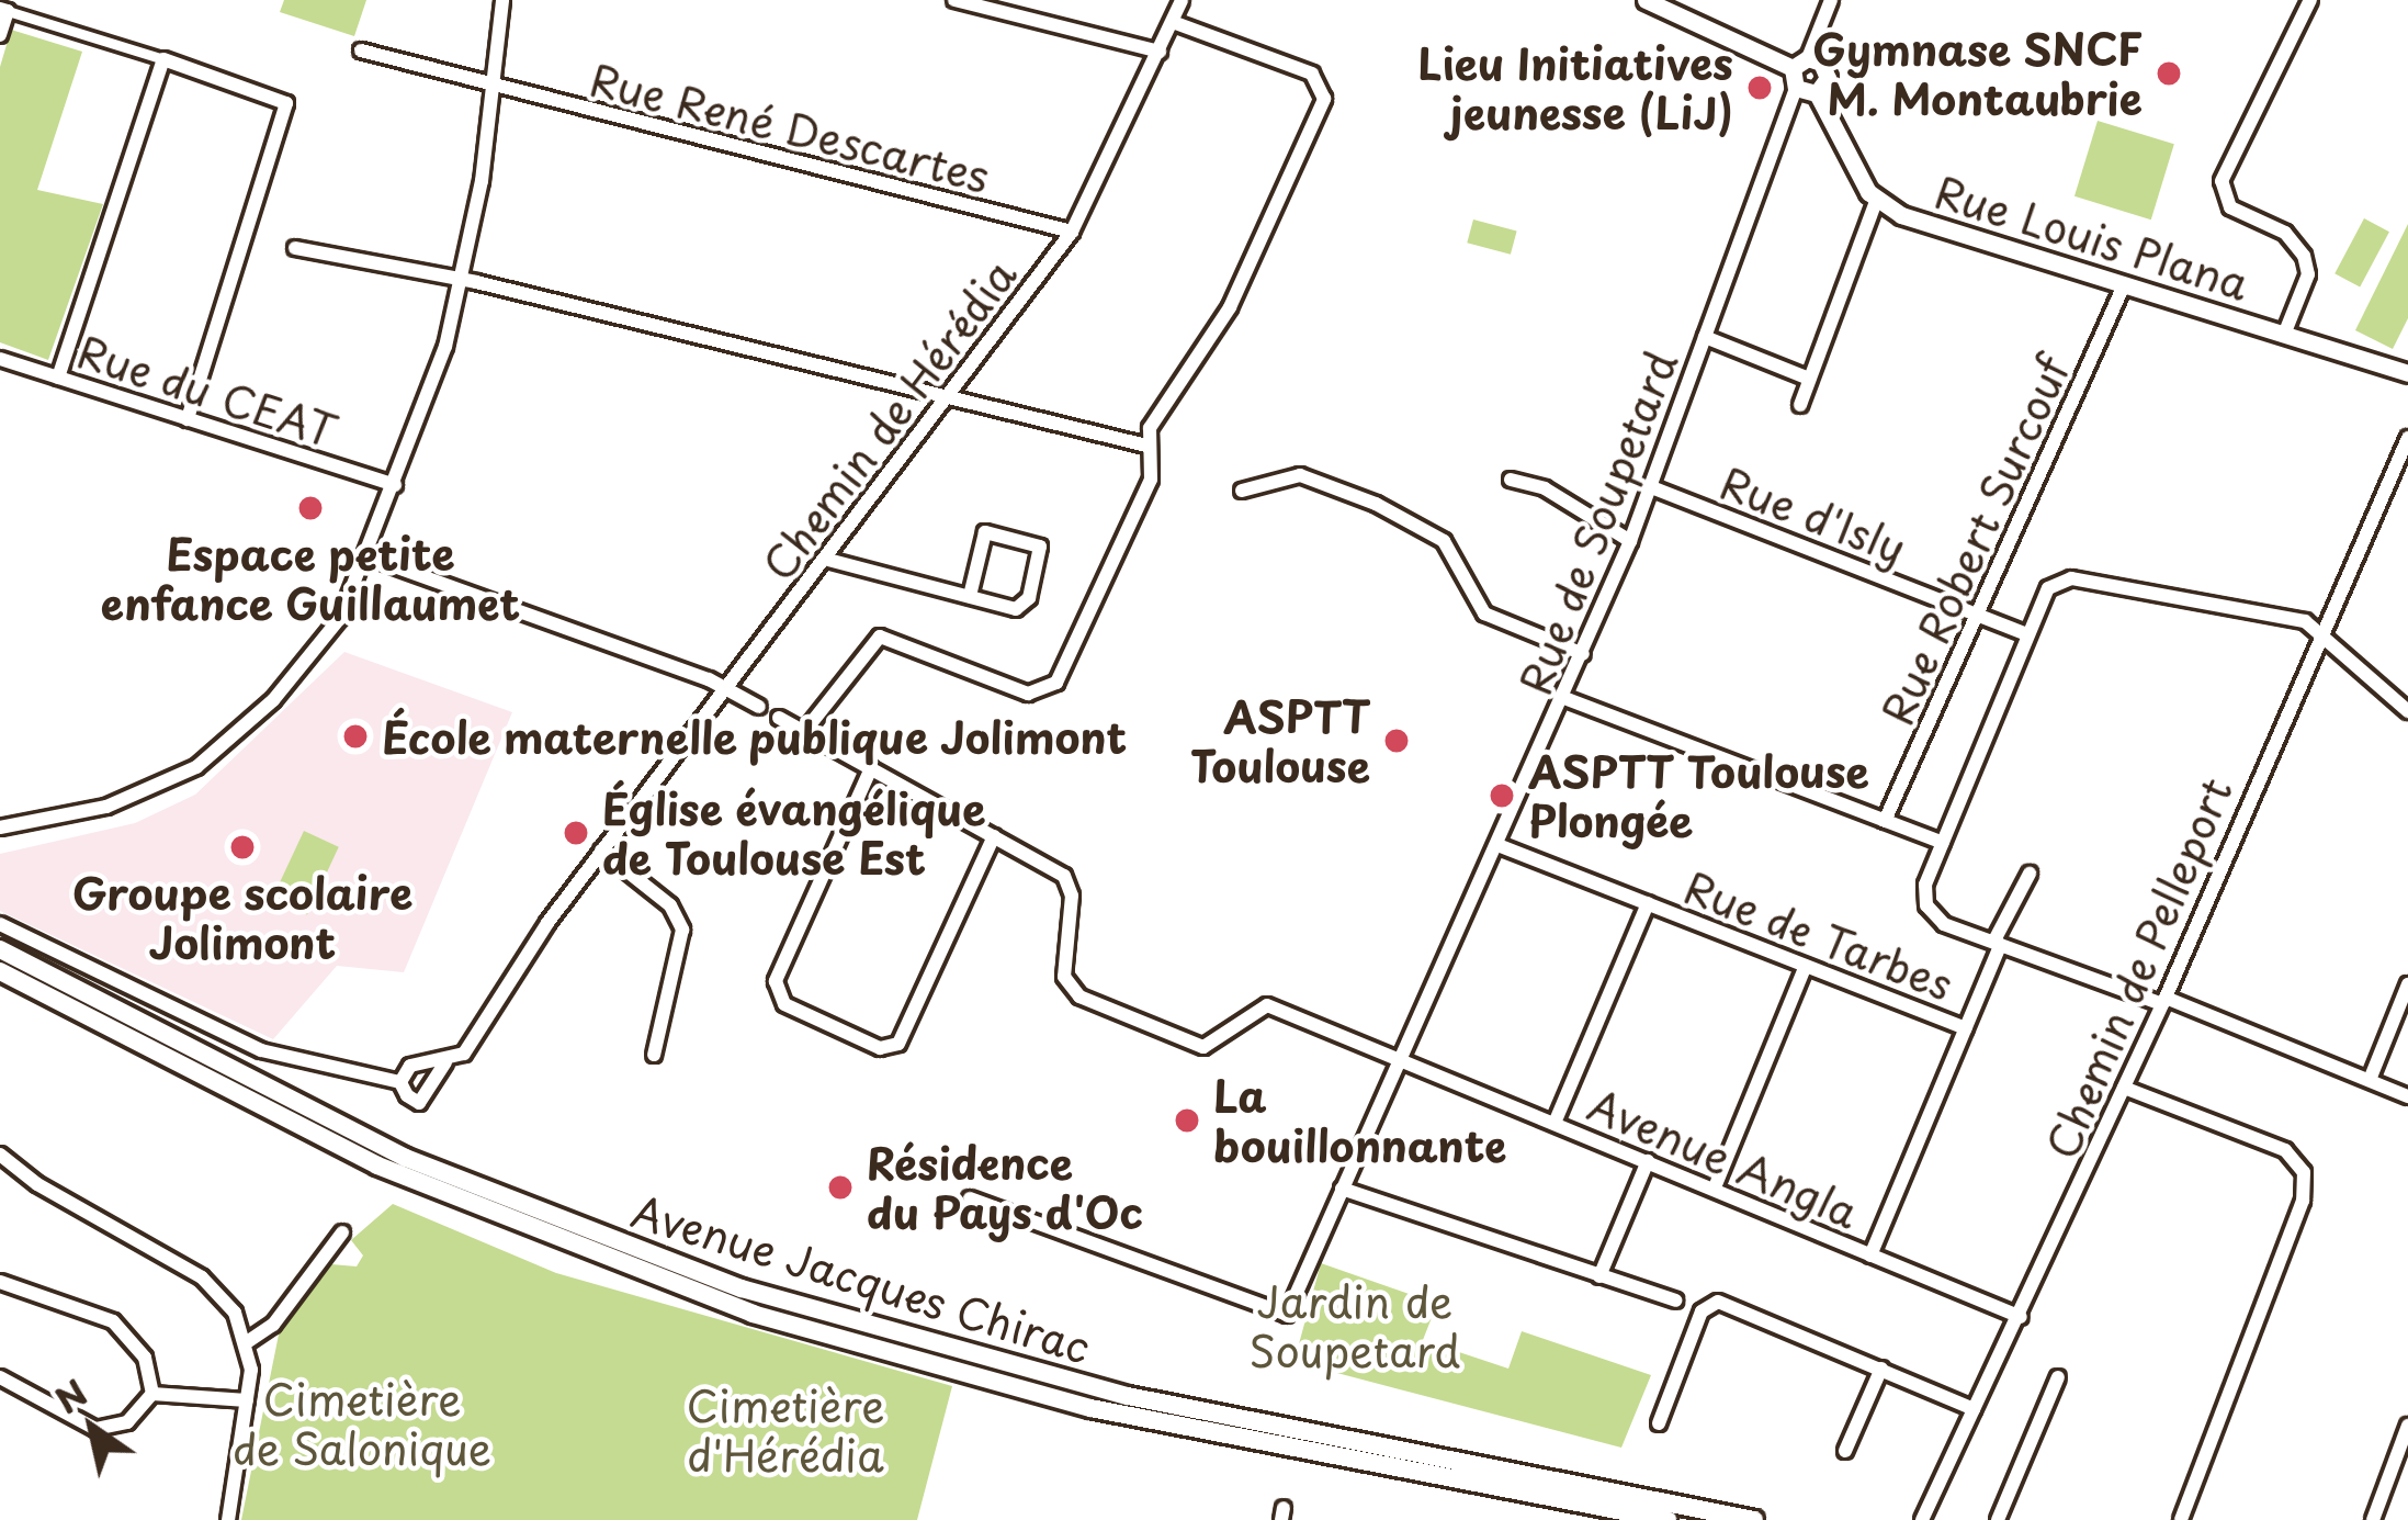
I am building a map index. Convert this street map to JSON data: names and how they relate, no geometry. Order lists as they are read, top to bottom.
{
  "streets": {
    "main road": ["Avenue Jacques Chirac"],
    "street": [
      "Rue René Descartes",
      "Rue Louis Plana",
      "Rue du CEAT",
      "Chemin de Hérédia",
      "Rue d'Isly",
      "Rue de Soupetard",
      "Rue Robert Surcouf",
      "Rue de Tarbes",
      "Chemin de Pelleport",
      "Avenue Angla"
    ]
  },
  "crossings": [
    ["Rue René Descartes", "Chemin de Hérédia"],
    ["Rue Louis Plana", "Rue Robert Surcouf"],
    ["Rue d'Isly", "Rue de Soupetard"],
    ["Rue d'Isly", "Rue Robert Surcouf"],
    ["Rue de Soupetard", "Rue de Tarbes"],
    ["Rue de Soupetard", "Avenue Angla"],
    ["Chemin de Pelleport", "Avenue Angla"]
  ],
  "parks": ["Jardin de Soupetard", "Cimetière de Salonique", "Cimetière d'Hérédia"],
  "places": [
    "Gymnase SNCF M. Montaubrie",
    "Lieu Initiatives jeunesse (LiJ)",
    "Espace petite enfance Guillaumet",
    "École maternelle publique Jolimont",
    "ASPTT Toulouse",
    "ASPTT Toulouse Plongée",
    "Église évangélique de Toulouse Est",
    "Groupe scolaire Jolimont",
    "La bouillonnante",
    "Résidence du Pays d'Oc"
  ],
  "north": "top left"
}
